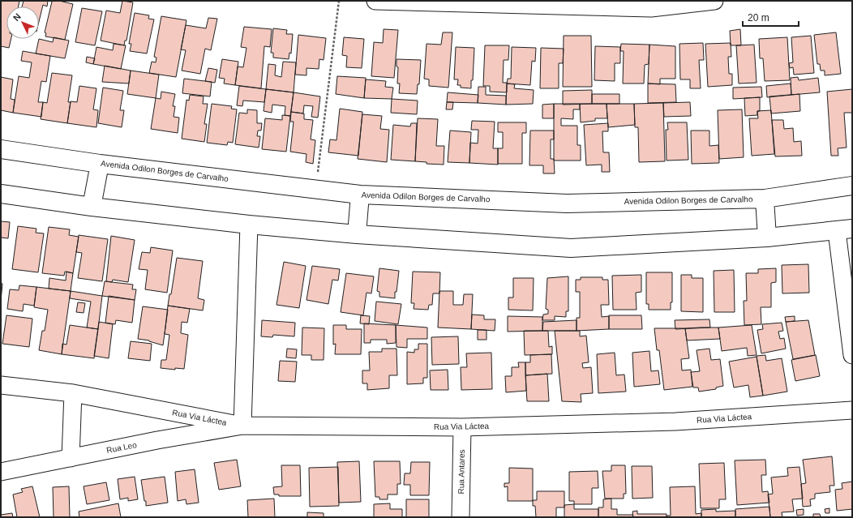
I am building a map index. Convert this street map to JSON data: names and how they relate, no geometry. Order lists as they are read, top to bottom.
{
  "streets": {
    "street": [
      "Avenida Odilon Borges de Carvalho",
      "Rua Via Láctea",
      "Rua Leo",
      "Rua Antares"
    ]
  },
  "crossings": [
    ["Rua Via Láctea", "Rua Leo"],
    ["Rua Via Láctea", "Rua Antares"]
  ],
  "scale_bar": "20 m",
  "north": "top left"
}
